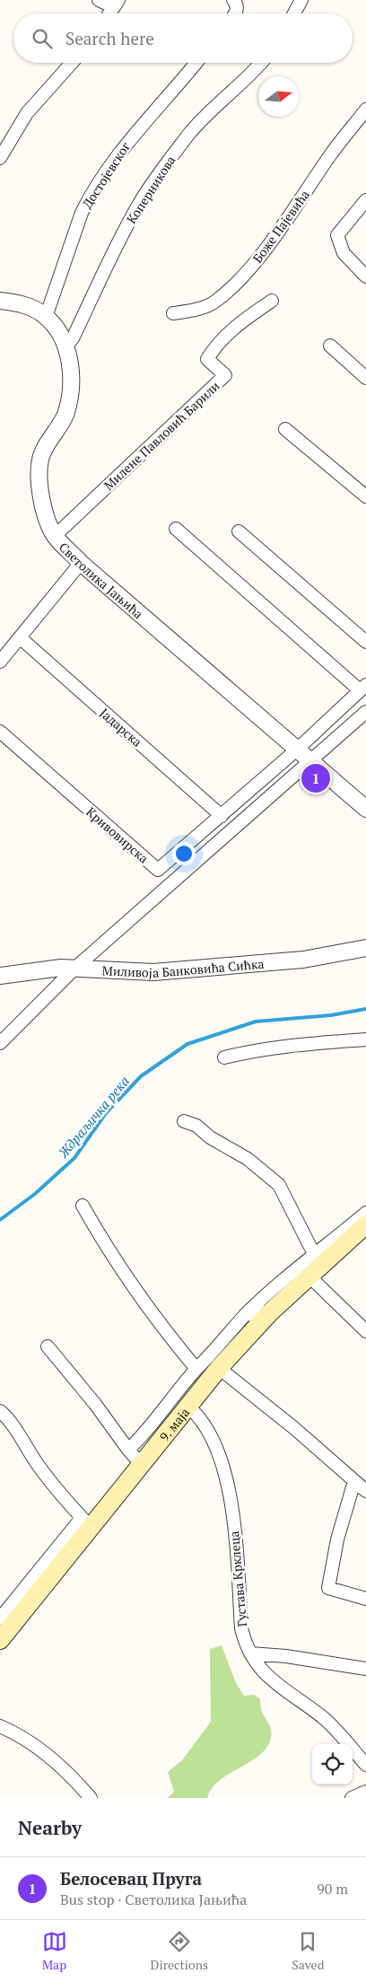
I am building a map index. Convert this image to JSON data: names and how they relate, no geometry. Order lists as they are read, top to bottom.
{
  "streets": {
    "main road": ["9. маја"],
    "street": [
      "Достојевског",
      "Коперникова",
      "Боже Пајевића",
      "Милене Павловић Барили",
      "Светолика Јањића",
      "Јадарска",
      "Кривовирска",
      "Миливоја Банковића Сићка",
      "Густава Крклеца"
    ]
  },
  "crossings": [
    ["Достојевског", "Светолика Јањића"],
    ["Коперникова", "Светолика Јањића"],
    ["Милене Павловић Барили", "Светолика Јањића"],
    ["Светолика Јањића", "Кривовирска"],
    ["Јадарска", "Кривовирска"],
    ["9. маја", "Густава Крклеца"]
  ],
  "water": ["Ждраљичка река"],
  "north": "right",
  "page": {
    "search": "Search here",
    "pins": "1",
    "heading": "Nearby",
    "list": [
      {
        "mark": "1",
        "name": "Белосевац Пруга",
        "note": "Bus stop · Светолика Јањића",
        "value": "90 m"
      }
    ],
    "nav": ["Map", "Directions", "Saved"]
  }
}
